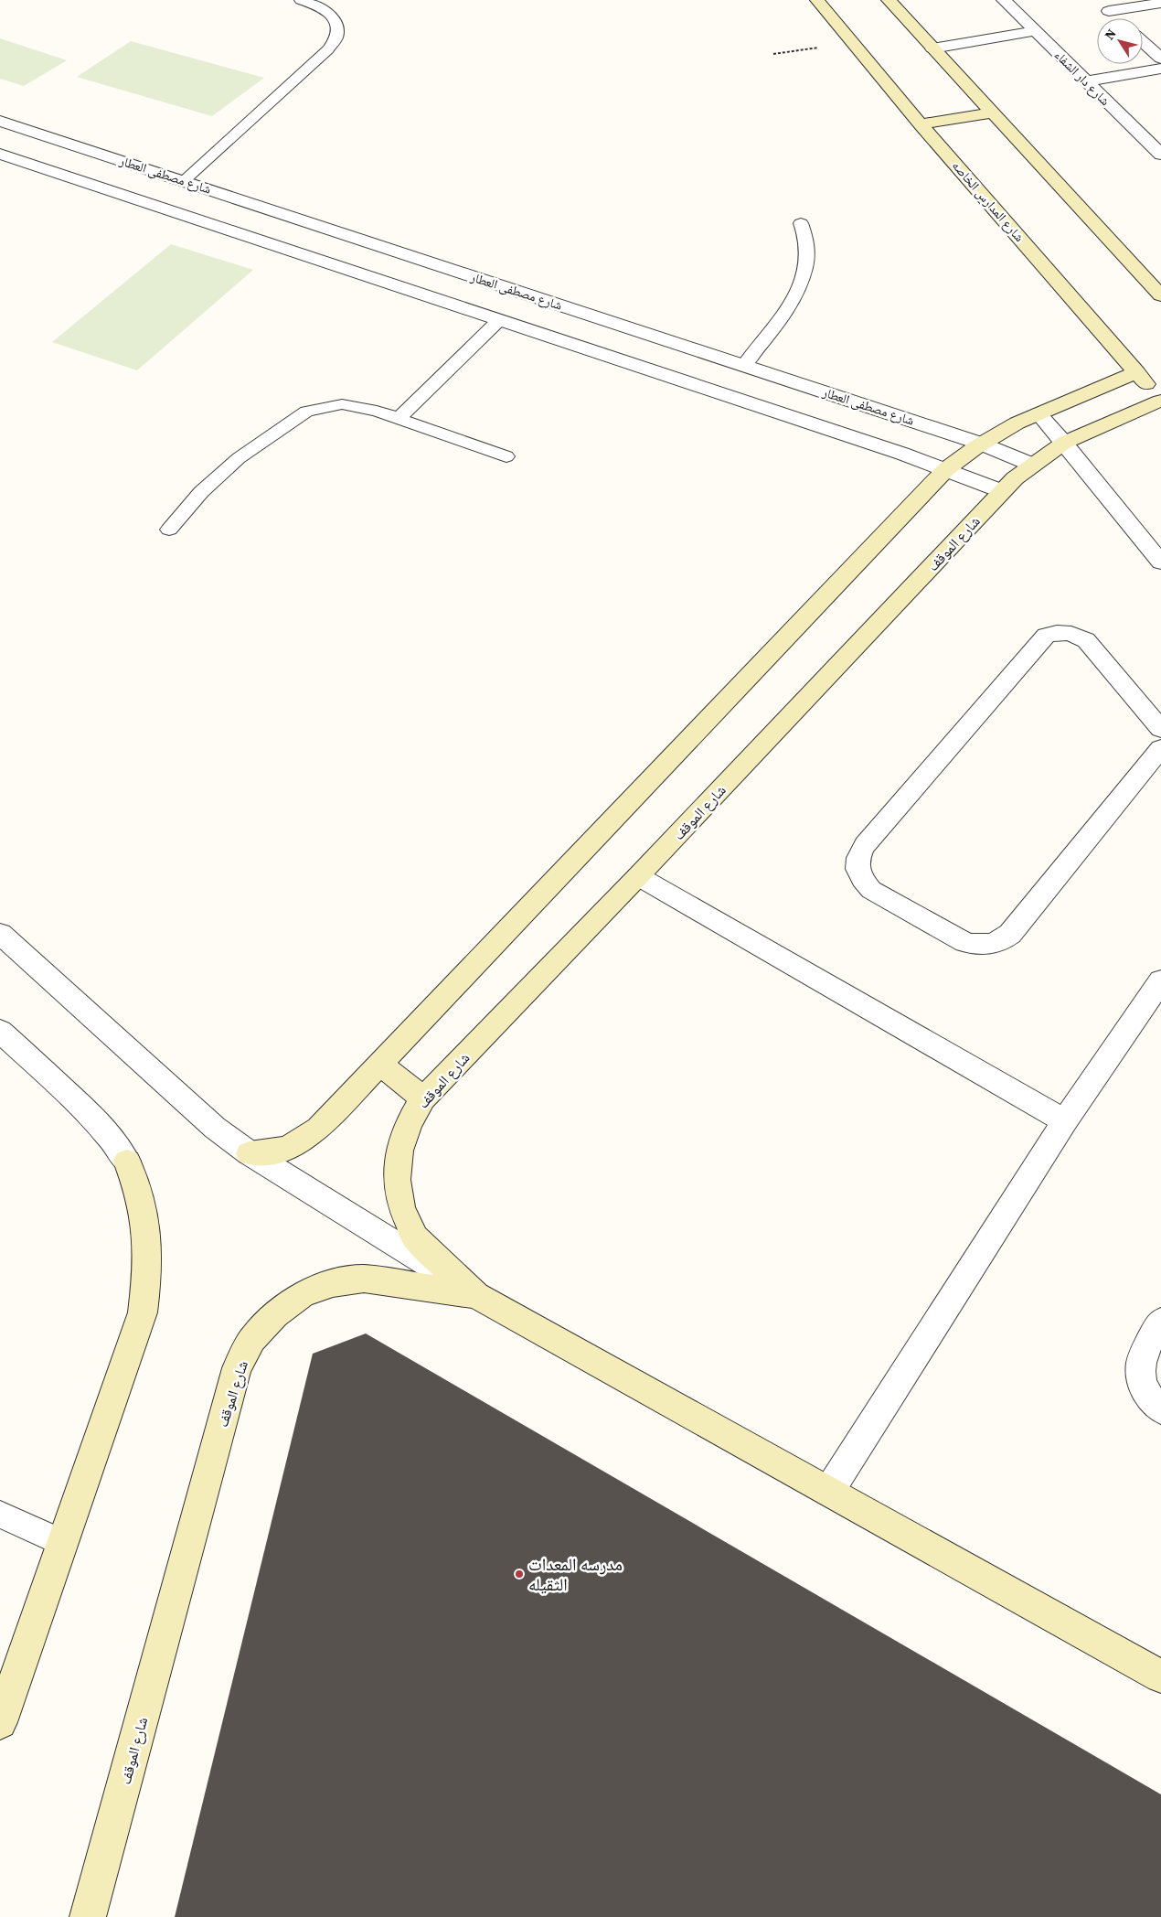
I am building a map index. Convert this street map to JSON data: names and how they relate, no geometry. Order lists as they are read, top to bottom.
{
  "streets": {
    "street": [
      "شارع دار الشفاء",
      "شارع مصطفى العطار",
      "شارع المدارس الخاصه",
      "شارع الموقف"
    ]
  },
  "crossings": [
    ["شارع مصطفى العطار", "شارع الموقف"],
    ["شارع المدارس الخاصه", "شارع الموقف"]
  ],
  "places": ["مدرسه المعدات الثقيله"],
  "north": "top left"
}
